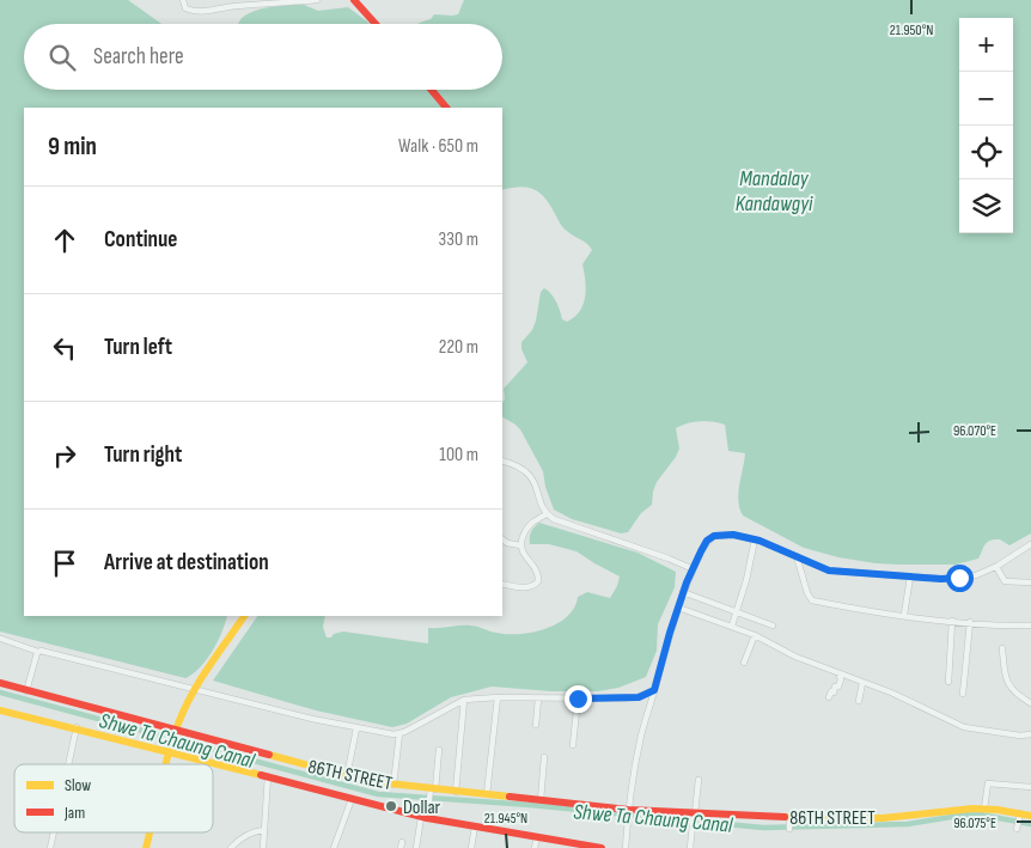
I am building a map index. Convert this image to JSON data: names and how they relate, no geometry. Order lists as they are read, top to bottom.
{
  "streets": {
    "main road": ["86TH STREET"]
  },
  "water": ["Mandalay Kandawgyi", "Shwe Ta Chaung Canal"],
  "places": ["Dollar"],
  "legend": ["Slow", "Jam"],
  "page": {
    "map_buttons": ["+", "−"],
    "search": "Search here",
    "heading": ["9 min", "Walk · 650 m"],
    "list": [
      ["Continue", "330 m"],
      ["Turn left", "220 m"],
      ["Turn right", "100 m"],
      "Arrive at destination"
    ]
  },
  "coordinates": [
    "21.950°N",
    "96.070°E",
    "21.945°N",
    "96.075°E"
  ]
}
